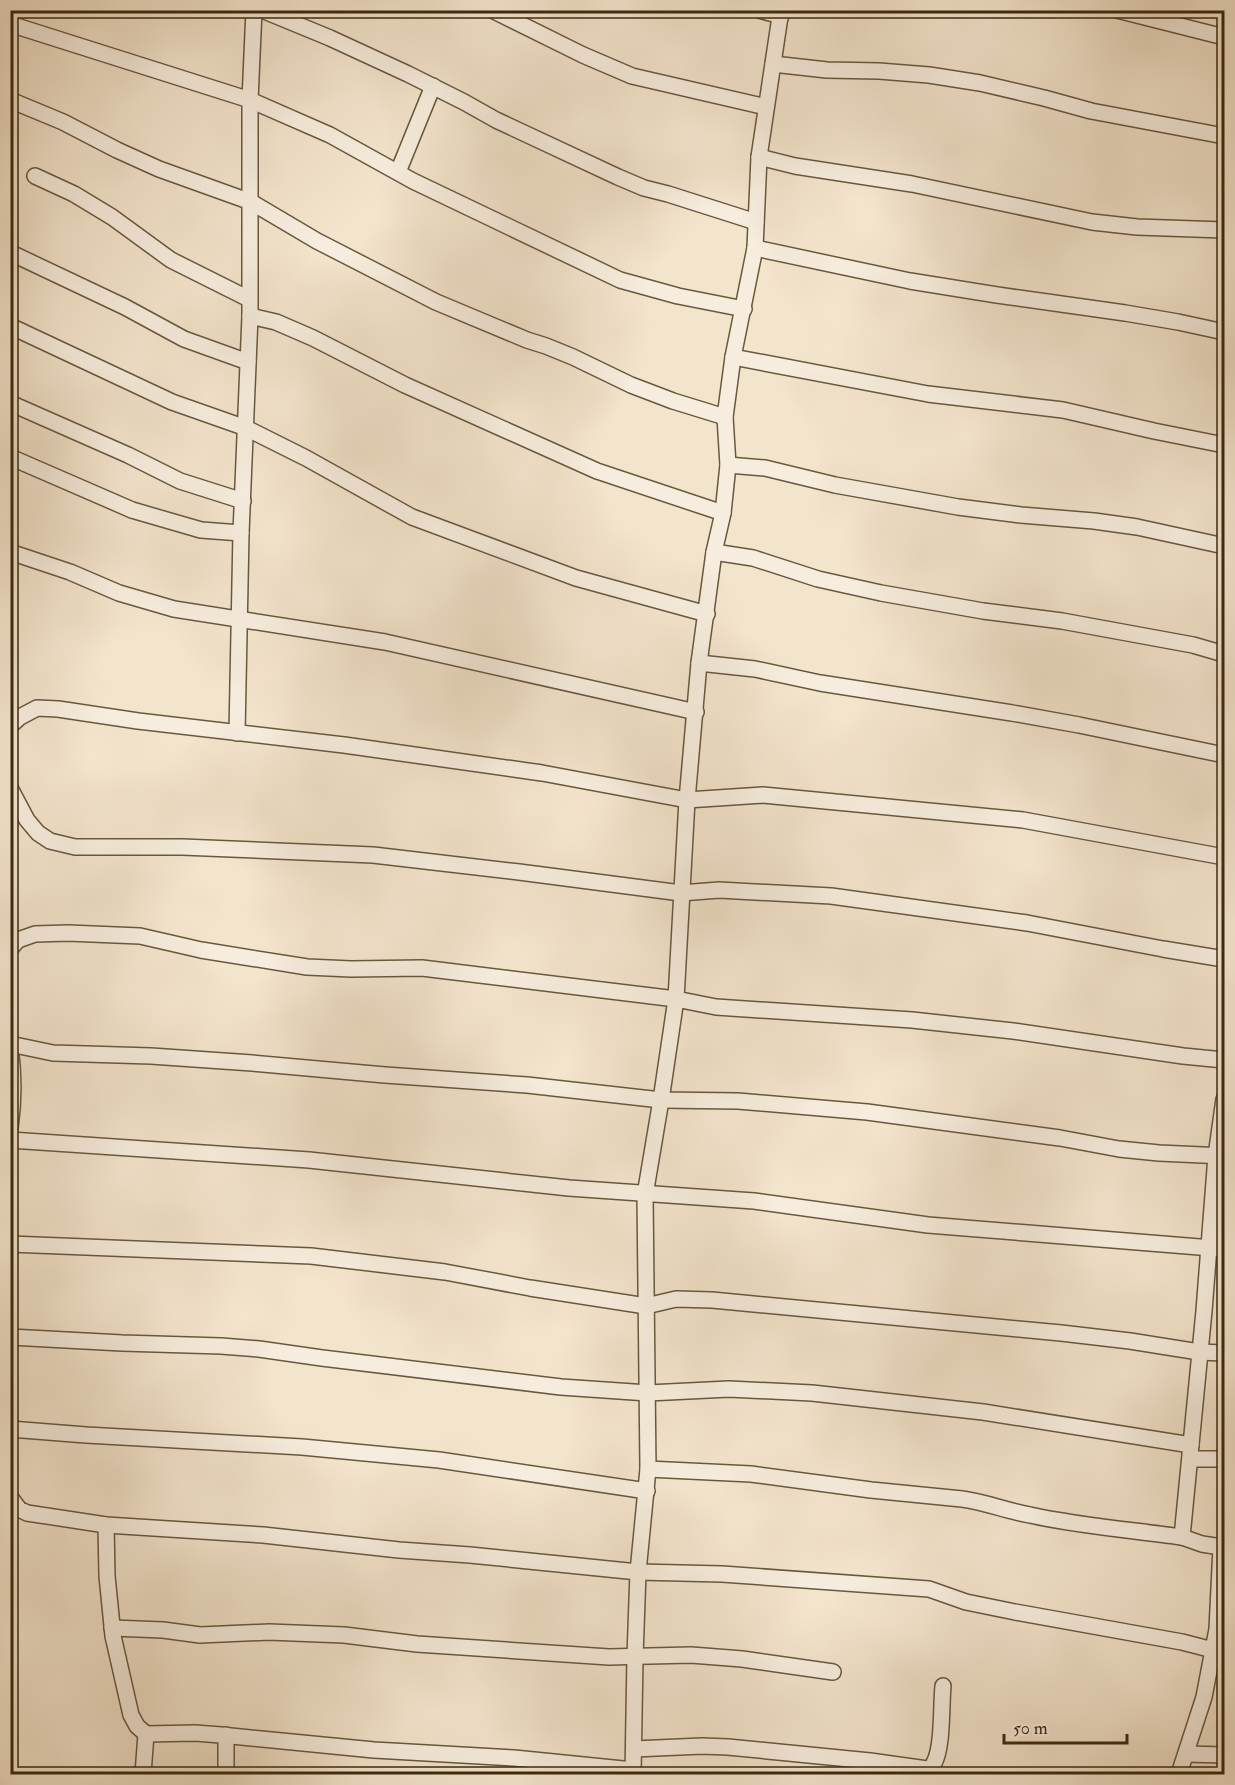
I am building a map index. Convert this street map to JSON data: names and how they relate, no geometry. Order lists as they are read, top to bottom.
{
  "scale_bar": "50 m"
}
